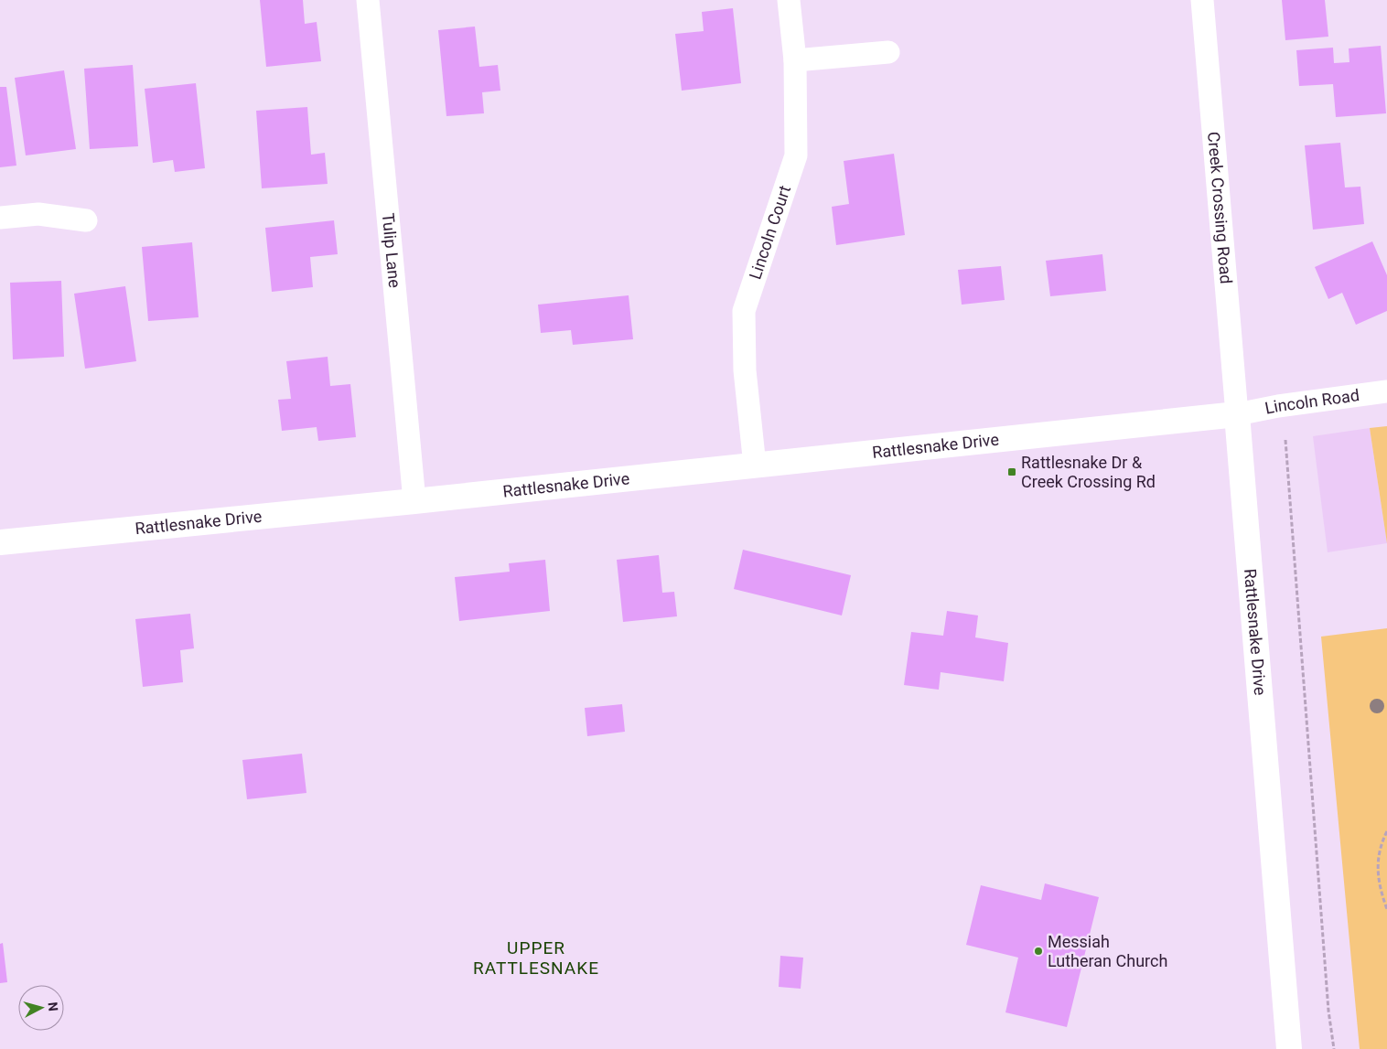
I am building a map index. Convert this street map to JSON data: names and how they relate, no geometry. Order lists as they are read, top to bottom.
{
  "streets": {
    "street": [
      "Creek Crossing Road",
      "Lincoln Court",
      "Tulip Lane",
      "Lincoln Road",
      "Rattlesnake Drive"
    ]
  },
  "crossings": [
    ["Creek Crossing Road", "Lincoln Road"],
    ["Creek Crossing Road", "Rattlesnake Drive"],
    ["Lincoln Court", "Rattlesnake Drive"],
    ["Tulip Lane", "Rattlesnake Drive"],
    ["Lincoln Road", "Rattlesnake Drive"]
  ],
  "districts": ["UPPER RATTLESNAKE"],
  "places": {
    "transit": ["Rattlesnake Dr & Creek Crossing Rd"],
    "other": ["Messiah Lutheran Church"]
  },
  "north": "right"
}
